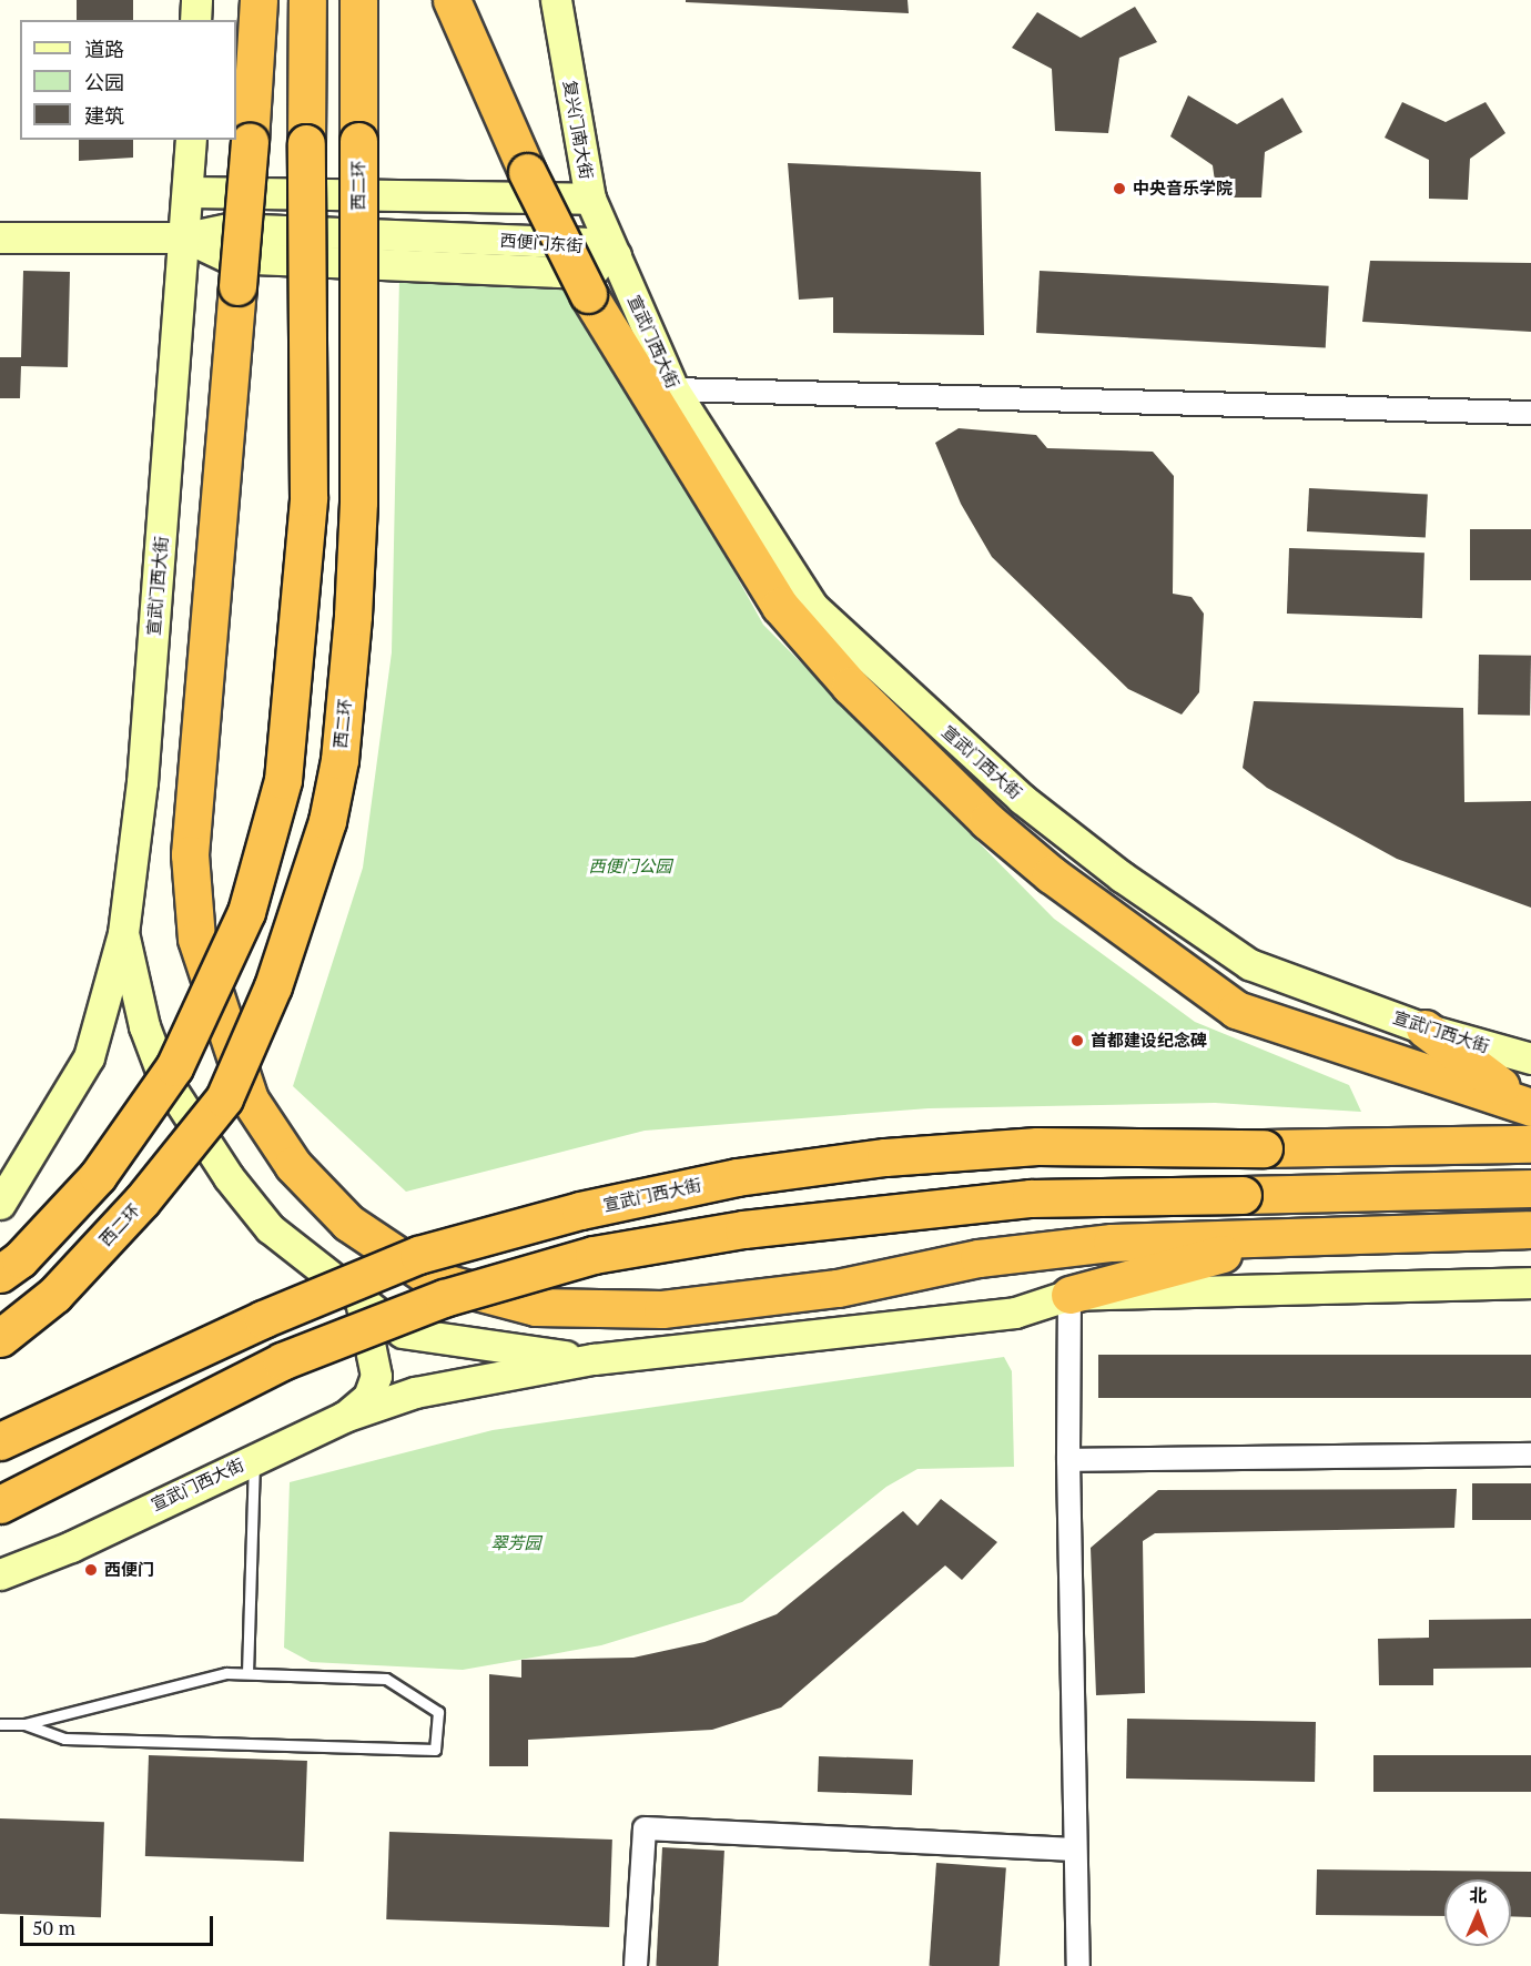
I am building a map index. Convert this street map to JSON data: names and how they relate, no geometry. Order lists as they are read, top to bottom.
{
  "streets": {
    "highway": ["西二环", "宣武门西大街"],
    "street": ["复兴门南大街", "西便门东街"]
  },
  "crossings": [
    ["复兴门南大街", "西便门东街"],
    ["复兴门南大街", "宣武门西大街"],
    ["西便门东街", "宣武门西大街"]
  ],
  "parks": ["西便门公园", "翠芳园"],
  "places": ["中央音乐学院", "首都建设纪念碑", "西便门"],
  "legend": ["道路", "公园", "建筑"],
  "scale_bar": "50 m",
  "north": "top"
}
